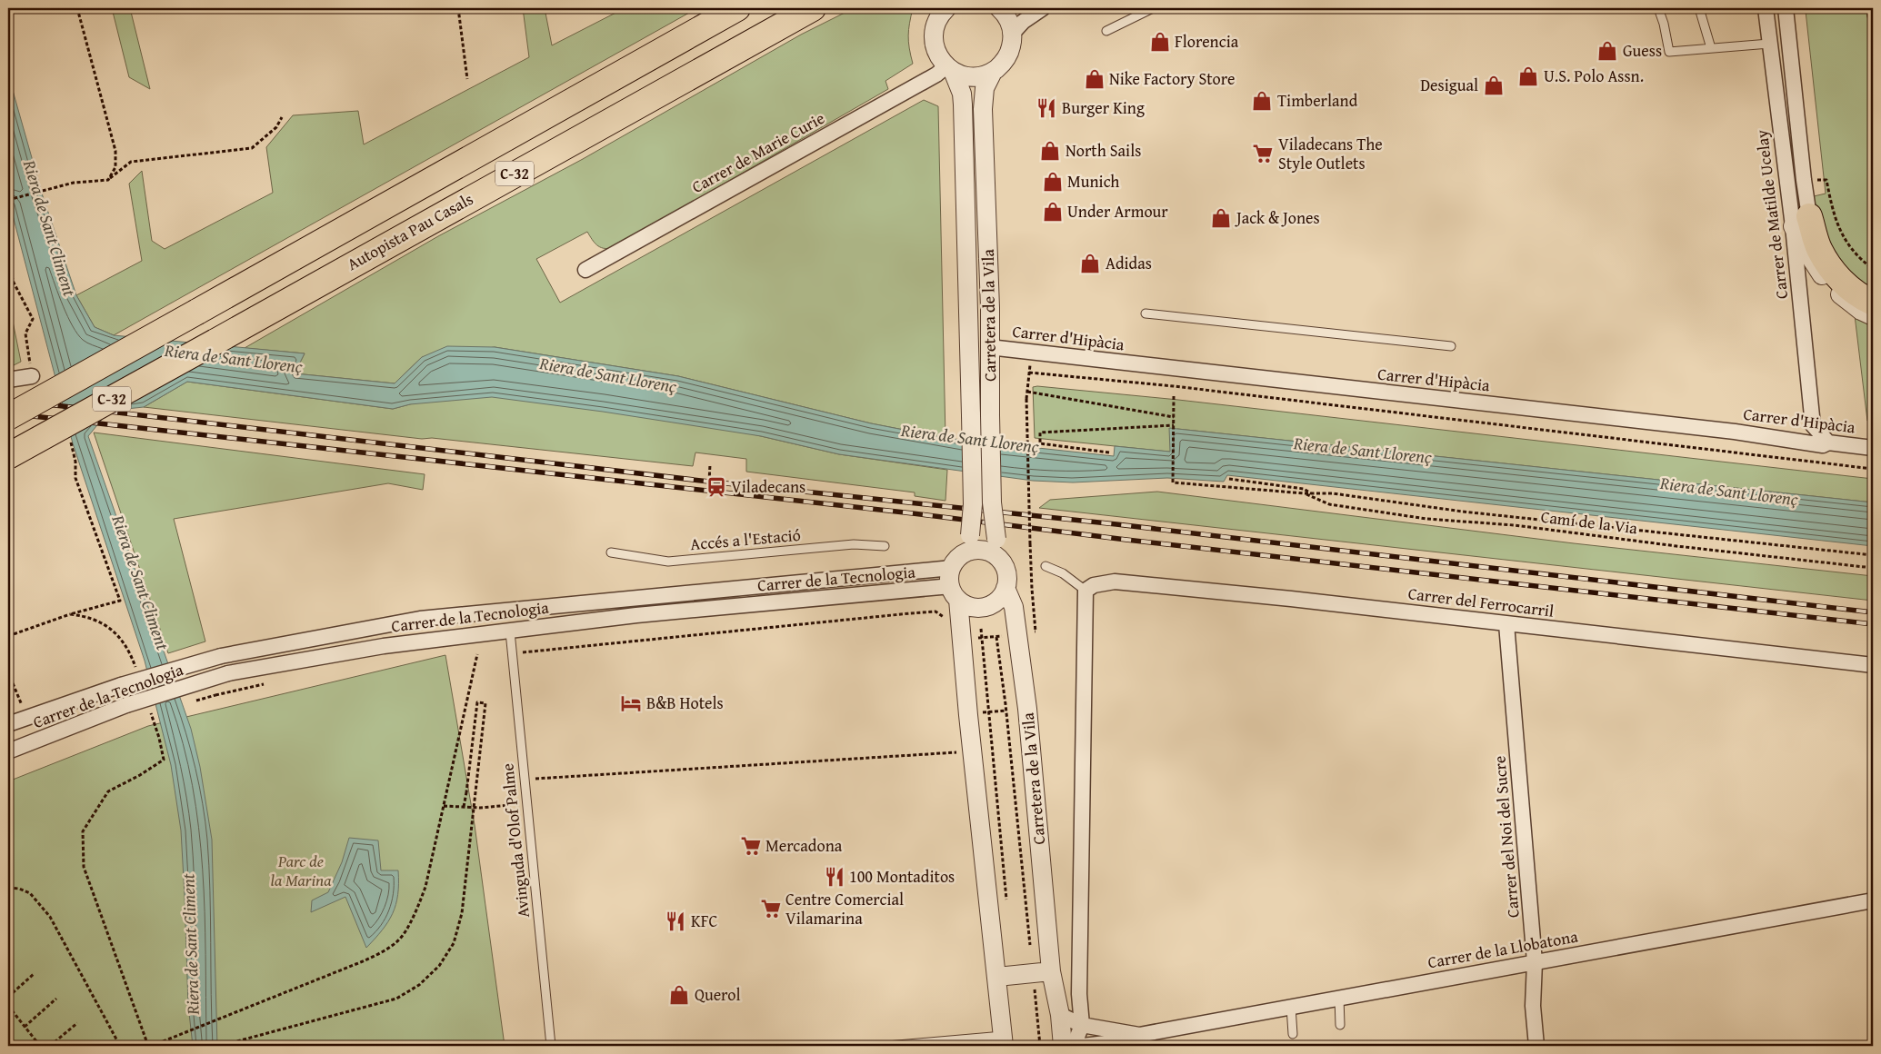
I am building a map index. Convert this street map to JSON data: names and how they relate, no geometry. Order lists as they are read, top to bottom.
{
  "streets": {
    "highway": ["C-32", "Autopista Pau Casals"],
    "street": [
      "Carrer de Marie Curie",
      "Carrer de Matilde Ucelay",
      "Carretera de la Vila",
      "Carrer d'Hipàcia",
      "Carrer de la Tecnologia",
      "Carrer del Ferrocarril",
      "Carrer del Noi del Sucre",
      "Carrer de la Llobatona"
    ],
    "lane": ["Accés a l'Estació", "Avinguda d'Olof Palme"],
    "path": ["Camí de la Via"]
  },
  "crossings": [
    ["Carrer de Marie Curie", "Carretera de la Vila"],
    ["Carrer de Matilde Ucelay", "Carrer d'Hipàcia"],
    ["Carretera de la Vila", "Carrer d'Hipàcia"],
    ["Carretera de la Vila", "Carrer de la Tecnologia"],
    ["Carretera de la Vila", "Carrer de la Llobatona"],
    ["Carrer de la Tecnologia", "Avinguda d'Olof Palme"],
    ["Carrer del Ferrocarril", "Carrer del Noi del Sucre"],
    ["Carrer del Noi del Sucre", "Carrer de la Llobatona"]
  ],
  "water": ["Riera de Sant Climent", "Riera de Sant Llorenç"],
  "parks": ["Parc de la Marina"],
  "places": {
    "shop": [
      "Florencia",
      "Guess",
      "U.S. Polo Assn.",
      "Nike Factory Store",
      "Desigual",
      "Timberland",
      "North Sails",
      "Munich",
      "Under Armour",
      "Jack & Jones",
      "Adidas",
      "Querol"
    ],
    "restaurant": ["Burger King", "100 Montaditos", "KFC"],
    "supermarket": ["Viladecans The Style Outlets", "Mercadona", "Centre Comercial Vilamarina"],
    "station": ["Viladecans"],
    "hotel": ["B&B Hotels"]
  }
}
